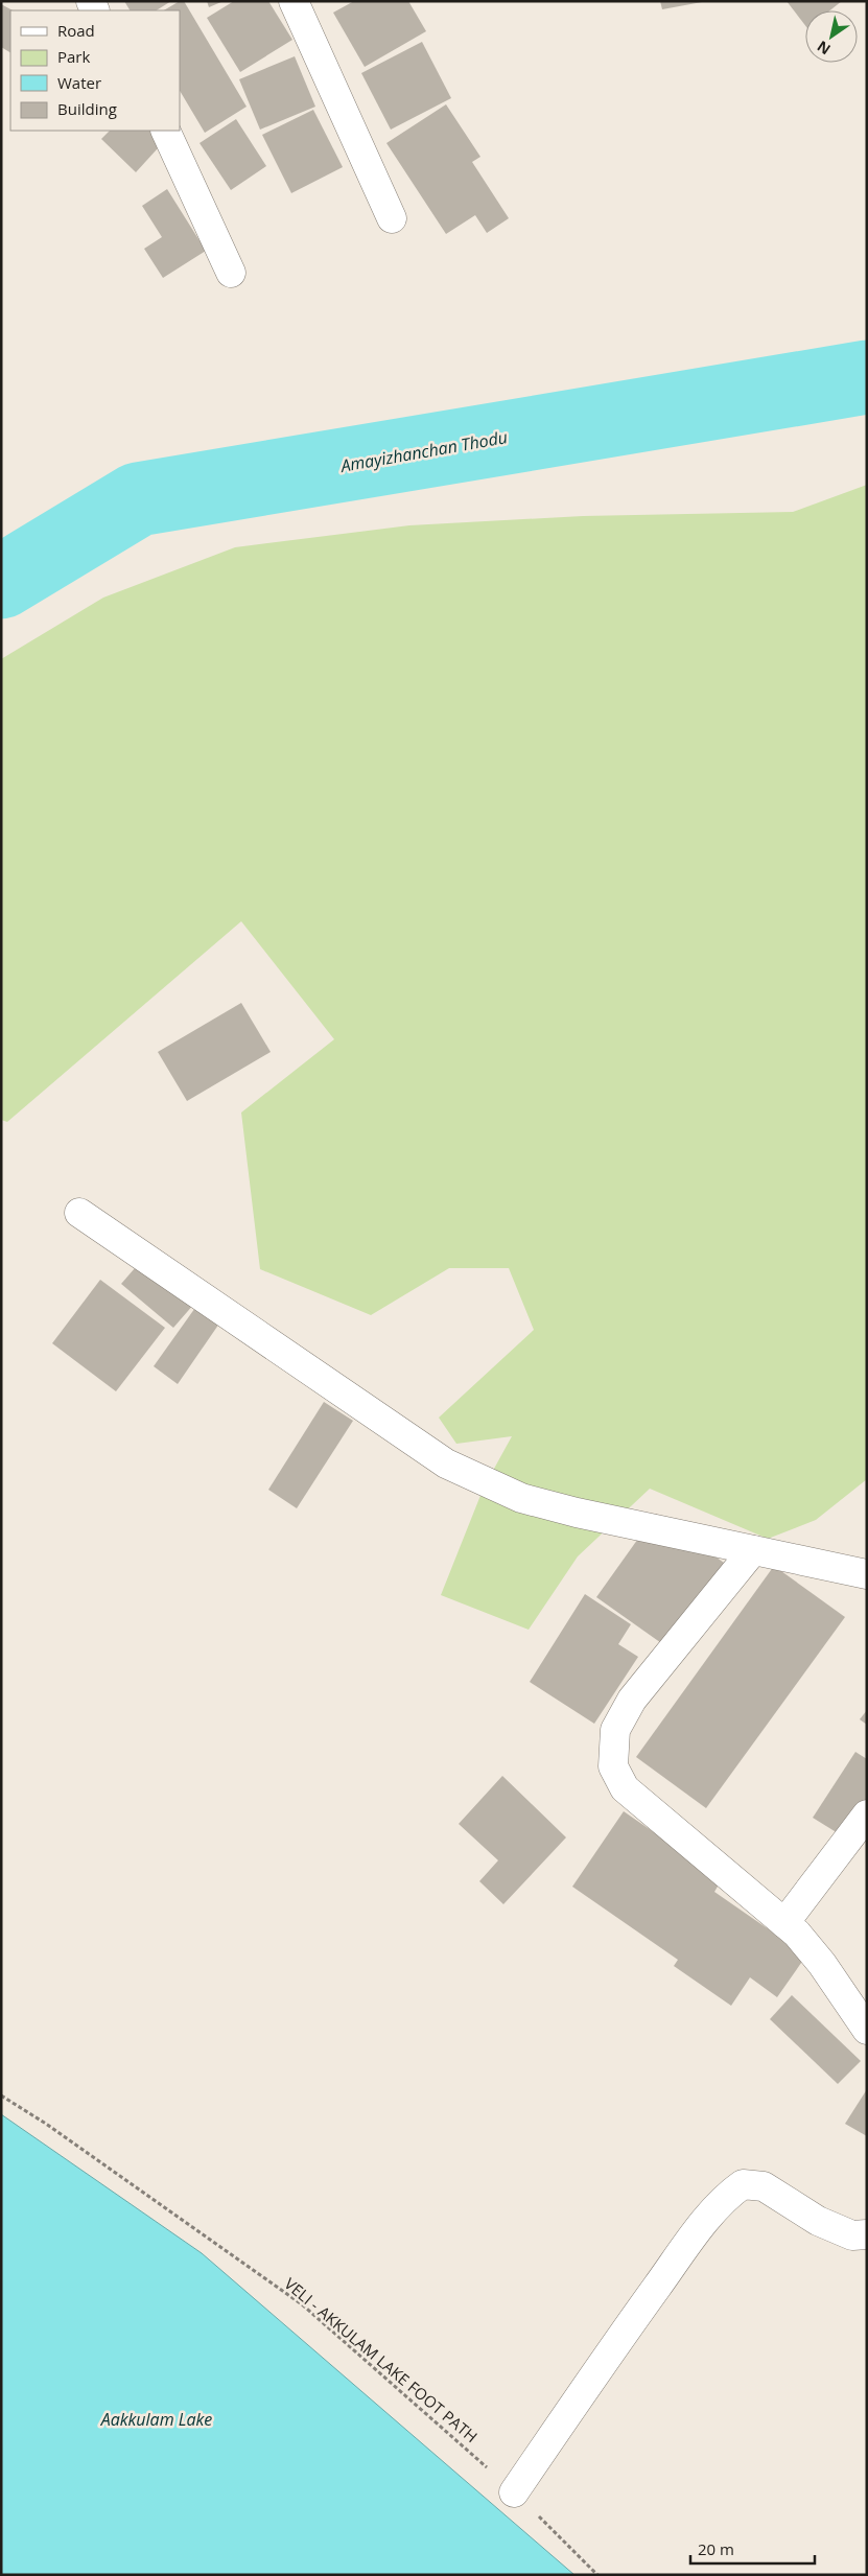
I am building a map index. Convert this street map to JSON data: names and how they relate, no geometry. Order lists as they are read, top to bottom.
{
  "streets": {
    "path": ["VELI - AKKULAM LAKE FOOT PATH"]
  },
  "water": ["Amayizhanchan Thodu", "Aakkulam Lake"],
  "legend": [
    "Road",
    "Park",
    "Water",
    "Building"
  ],
  "scale_bar": "20 m",
  "north": "bottom left"
}
